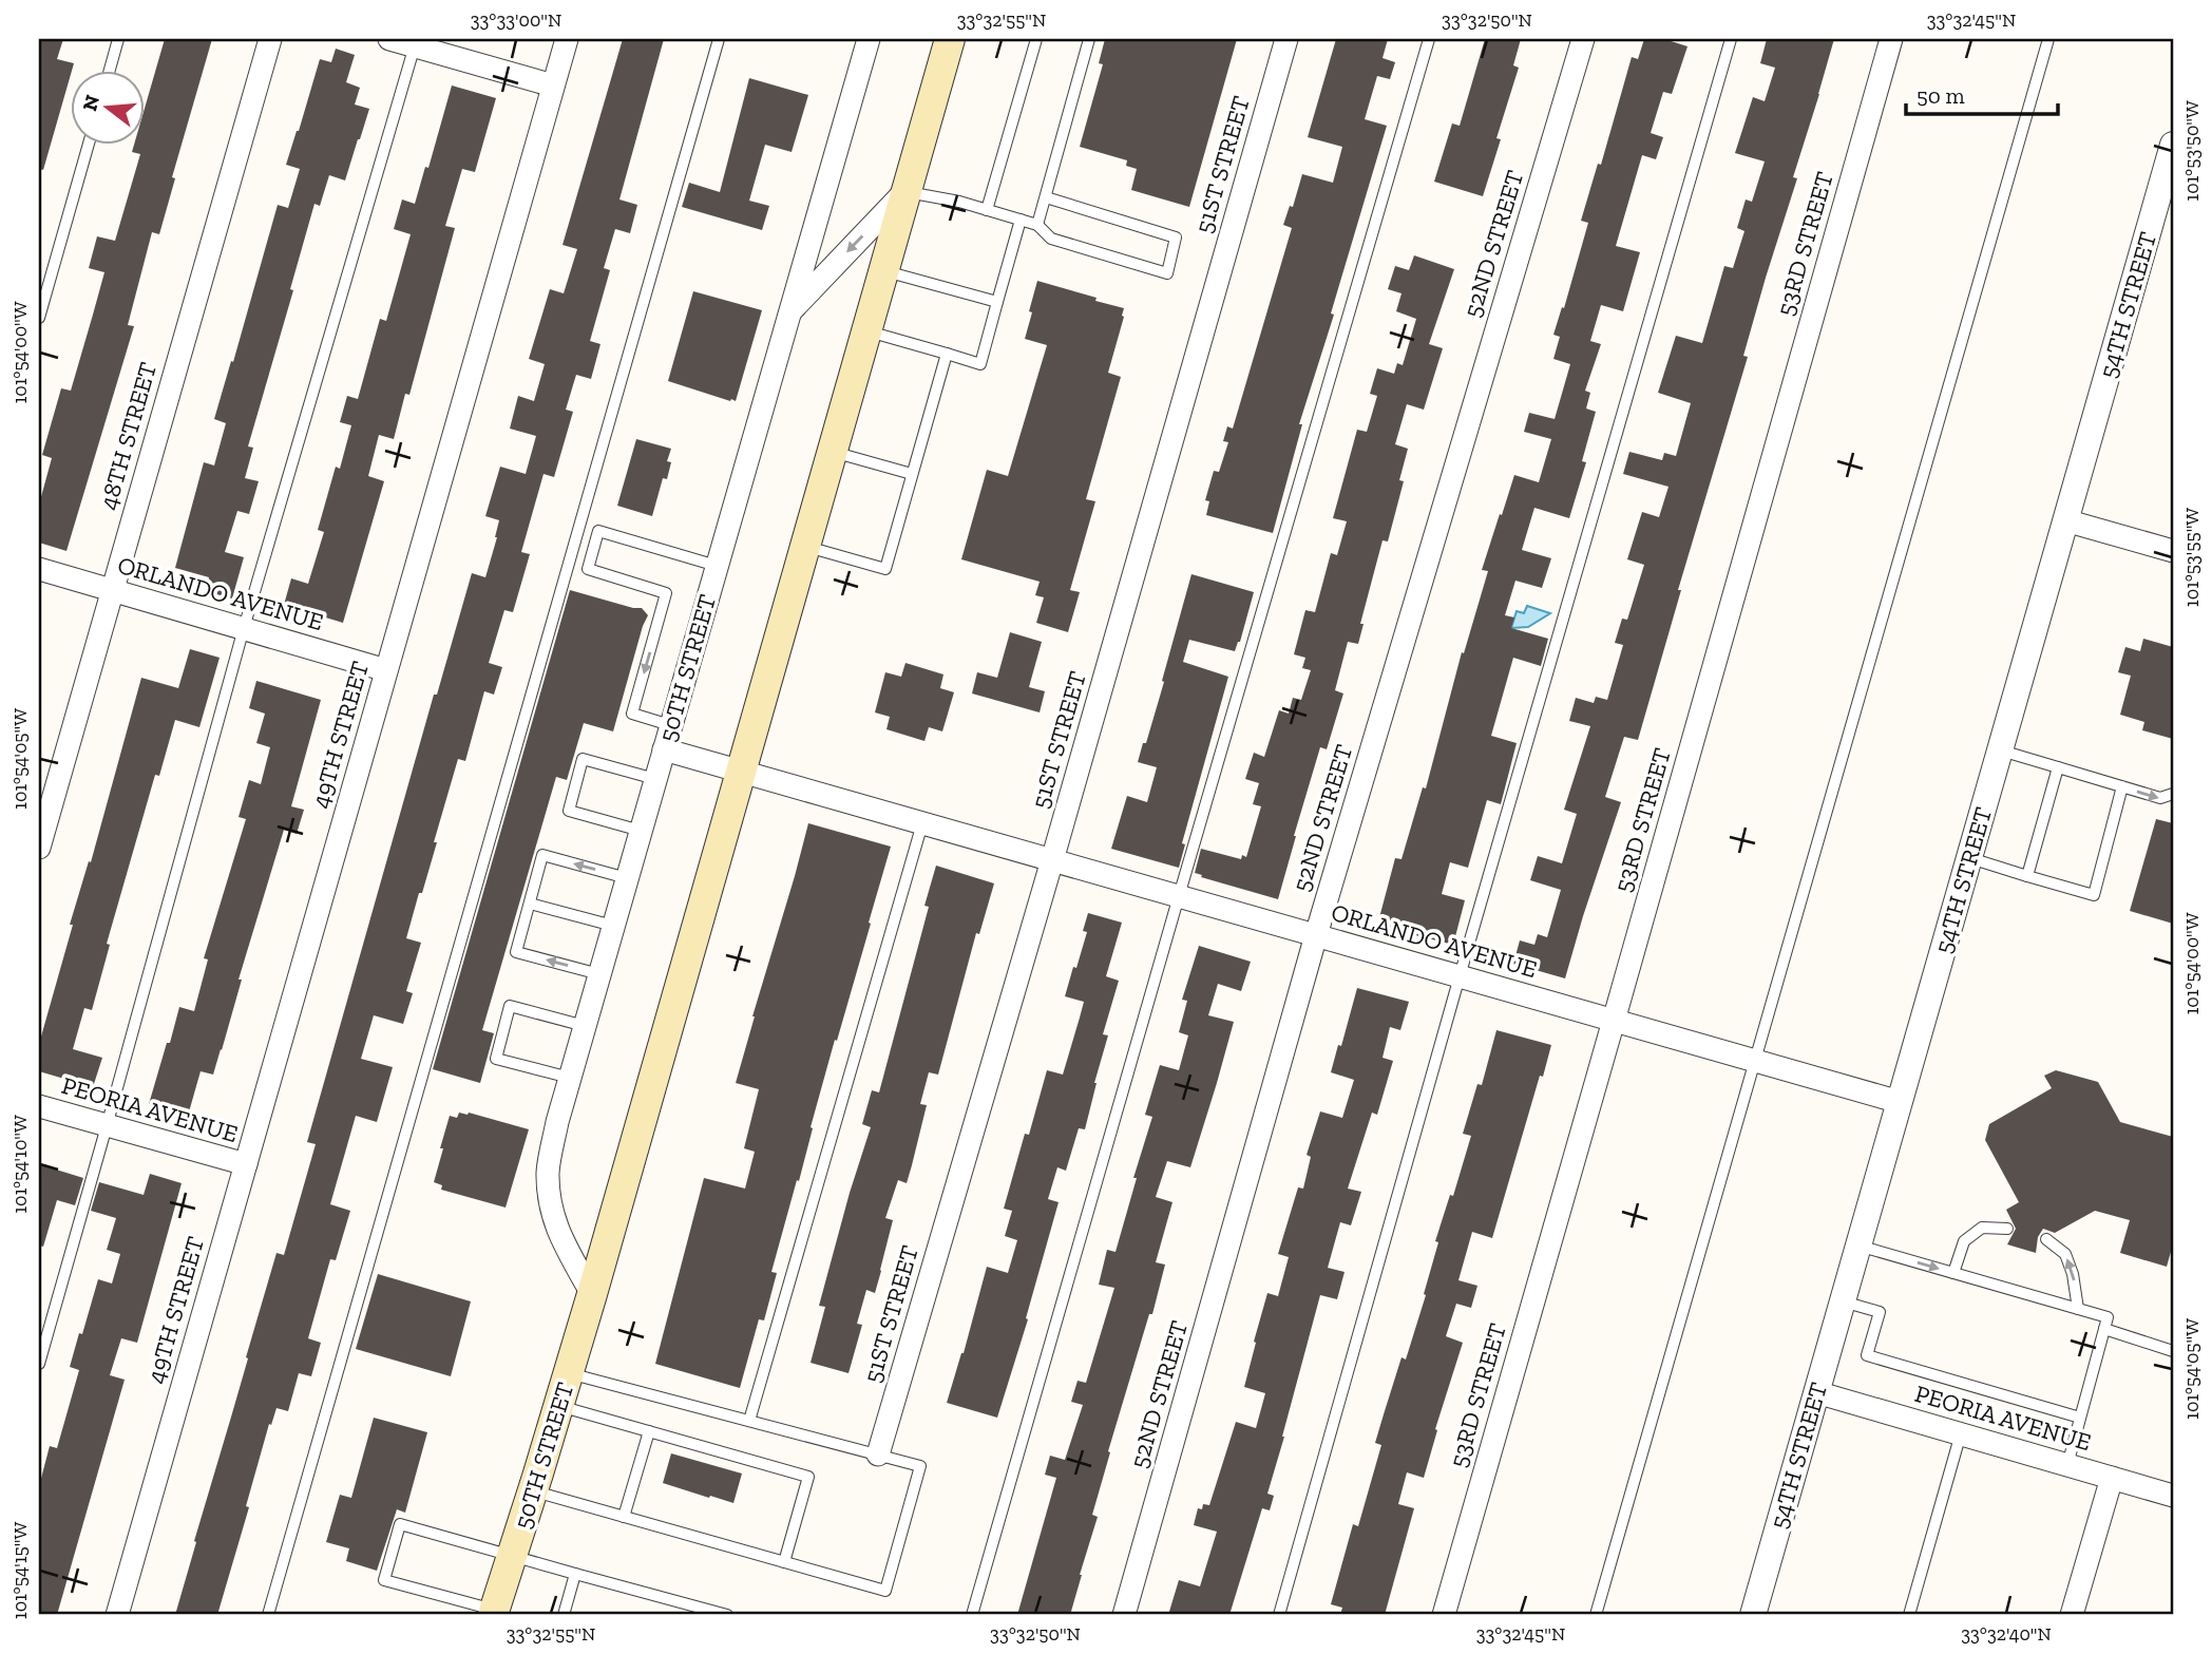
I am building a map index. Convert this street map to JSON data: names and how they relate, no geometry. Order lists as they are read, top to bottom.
{
  "streets": {
    "main road": ["50TH STREET"],
    "street": [
      "51ST STREET",
      "52ND STREET",
      "53RD STREET",
      "54TH STREET",
      "48TH STREET",
      "ORLANDO AVENUE",
      "49TH STREET",
      "PEORIA AVENUE"
    ]
  },
  "crossings": [
    ["51ST STREET", "ORLANDO AVENUE"],
    ["52ND STREET", "ORLANDO AVENUE"],
    ["53RD STREET", "ORLANDO AVENUE"],
    ["54TH STREET", "ORLANDO AVENUE"],
    ["54TH STREET", "PEORIA AVENUE"],
    ["48TH STREET", "ORLANDO AVENUE"],
    ["ORLANDO AVENUE", "50TH STREET"],
    ["ORLANDO AVENUE", "49TH STREET"],
    ["49TH STREET", "PEORIA AVENUE"]
  ],
  "scale_bar": "50 m",
  "north": "left",
  "coordinates": [
    "33°33'00\"N",
    "33°32'55\"N",
    "33°32'50\"N",
    "33°32'45\"N",
    "101°53'50\"W",
    "101°54'00\"W",
    "101°53'55\"W",
    "101°54'05\"W",
    "101°54'10\"W",
    "101°54'15\"W",
    "33°32'40\"N"
  ]
}
